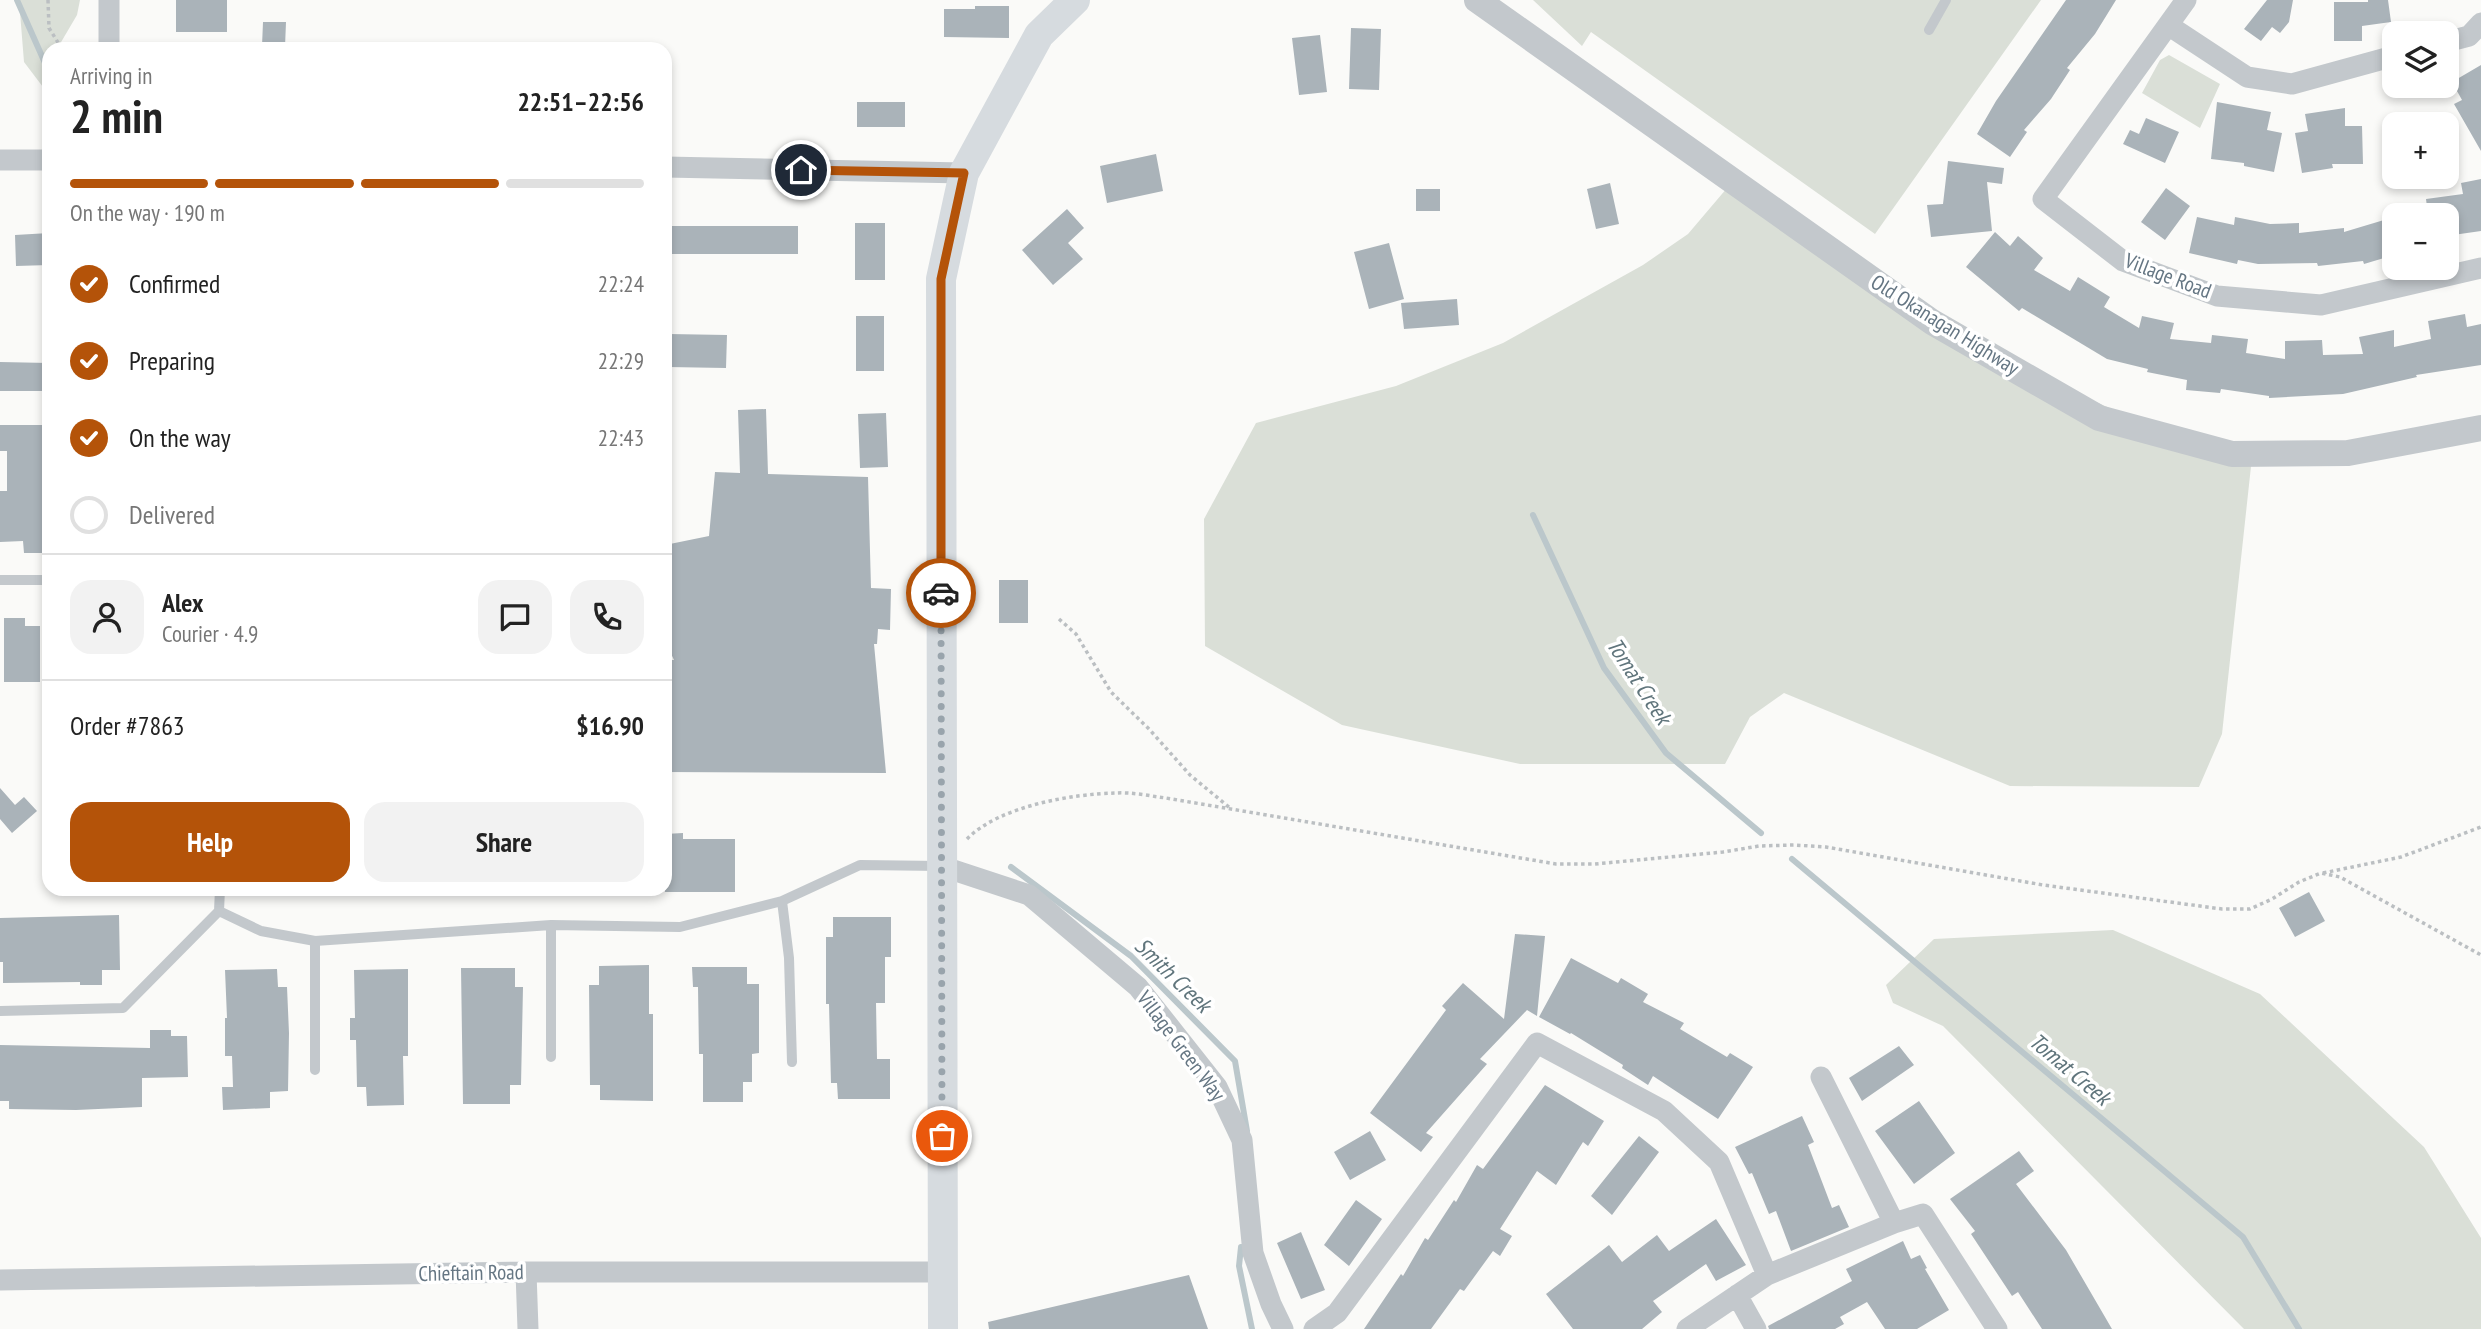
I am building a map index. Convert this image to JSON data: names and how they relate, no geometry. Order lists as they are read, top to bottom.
{
  "streets": {
    "street": [
      "Village Road",
      "Old Okanagan Highway",
      "Village Green Way",
      "Chieftain Road"
    ]
  },
  "water": ["Tomat Creek", "Smith Creek"],
  "page": {
    "map_buttons": ["+", "−"],
    "heading": ["2 min", "Arriving in", "22:51–22:56"],
    "panel": [
      "Alex",
      "Courier · 4.9",
      "Order #7863",
      "$16.90"
    ],
    "bar": "On the way · 190 m",
    "list": [
      ["Confirmed", "22:24"],
      ["Preparing", "22:29"],
      ["On the way", "22:43"],
      "Delivered"
    ],
    "buttons": ["Help", "Share"]
  }
}
